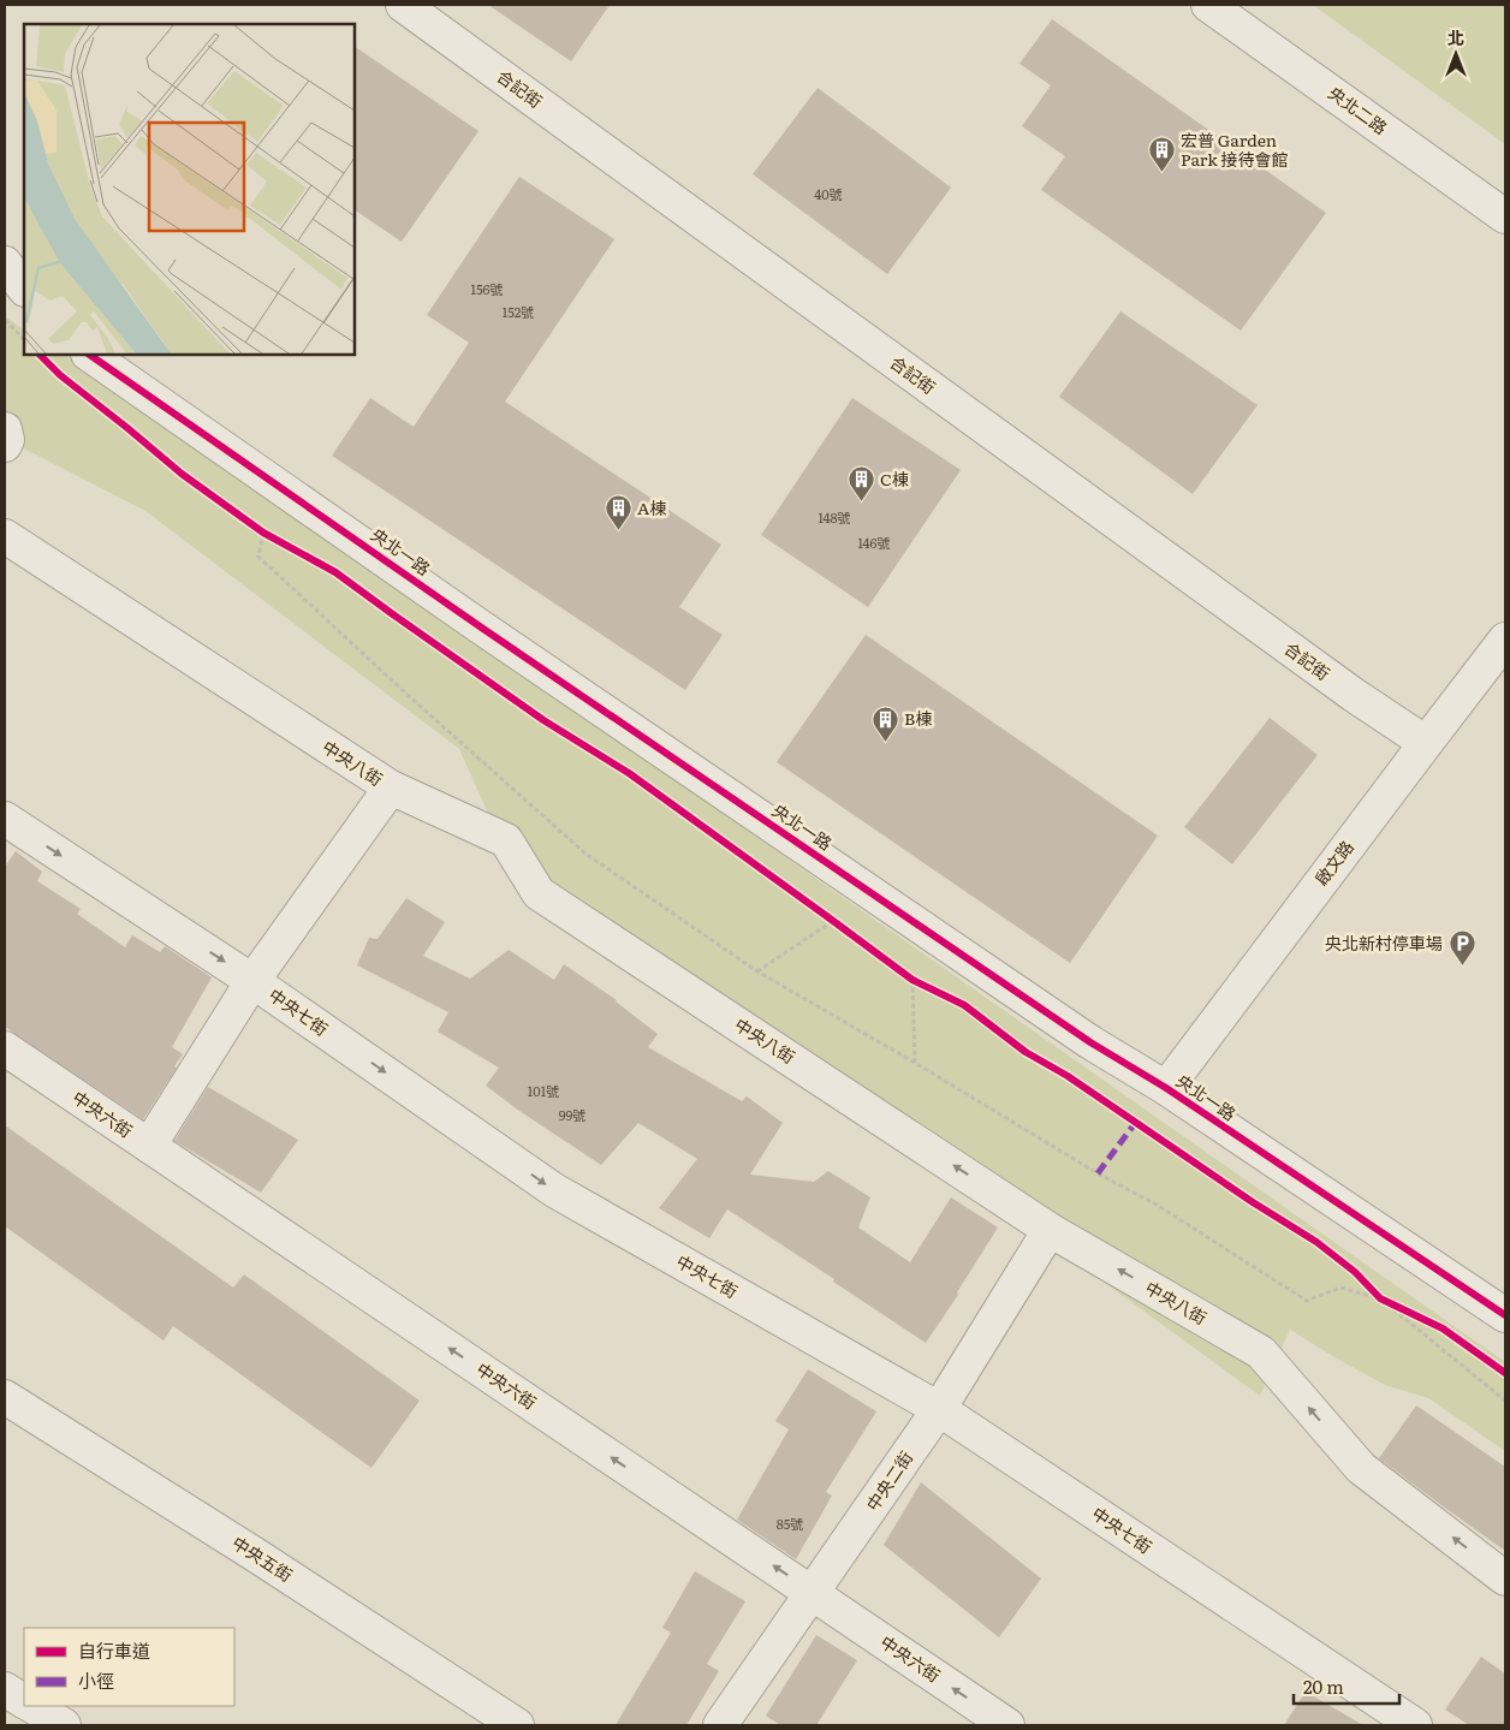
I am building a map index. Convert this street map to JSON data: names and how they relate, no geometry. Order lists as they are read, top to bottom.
{
  "streets": {
    "street": [
      "合記街",
      "央北二路",
      "央北一路",
      "中央八街",
      "啟文路",
      "中央七街",
      "中央六街",
      "中央二街",
      "中央五街"
    ]
  },
  "crossings": [
    ["合記街", "啟文路"],
    ["央北一路", "啟文路"],
    ["中央八街", "中央二街"],
    ["中央七街", "中央二街"],
    ["中央六街", "中央二街"]
  ],
  "one_way": ["中央八街", "中央七街", "中央六街"],
  "places": {
    "building": [
      "宏普 Garden Park 接待會館",
      "C棟",
      "A棟",
      "B棟"
    ],
    "parking": ["央北新村停車場"]
  },
  "house_numbers": [
    "40號",
    "156號",
    "152號",
    "148號",
    "146號",
    "101號",
    "99號",
    "85號"
  ],
  "legend": ["自行車道", "小徑"],
  "scale_bar": "20 m",
  "north": "top"
}
